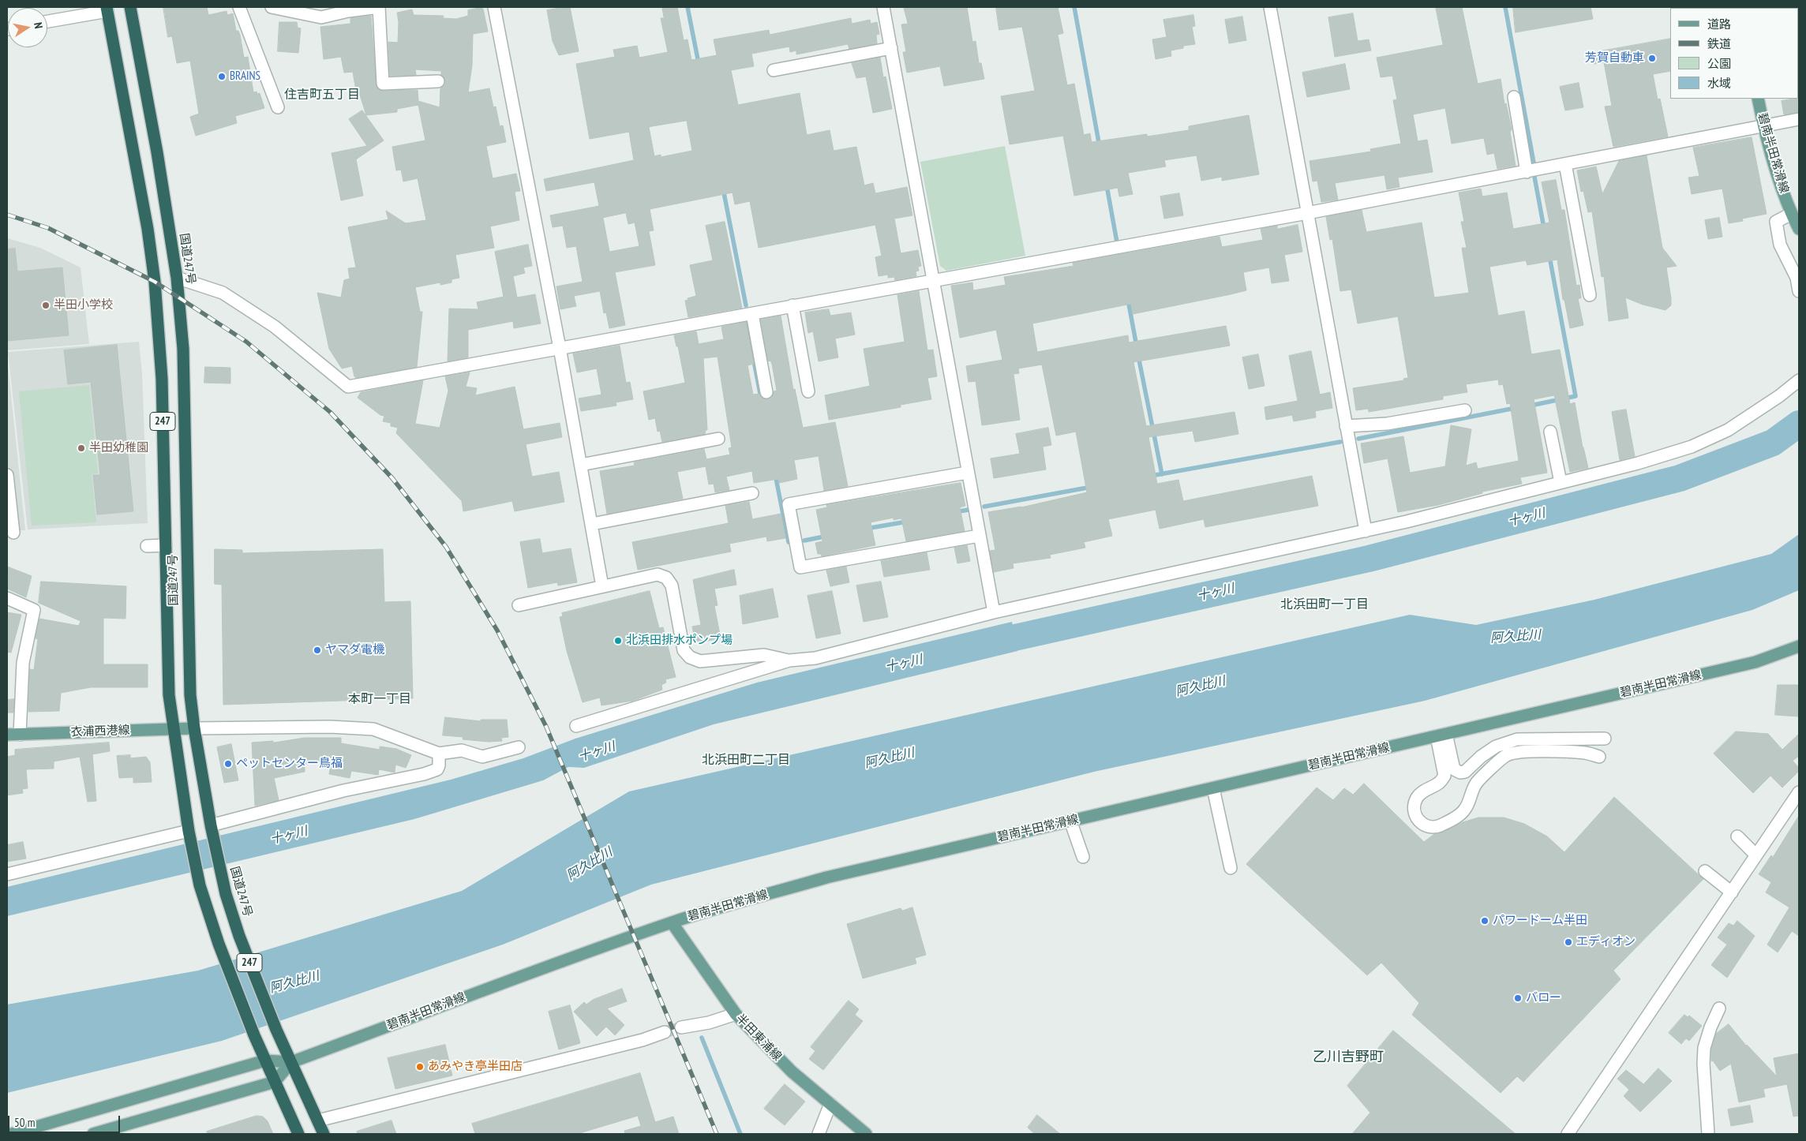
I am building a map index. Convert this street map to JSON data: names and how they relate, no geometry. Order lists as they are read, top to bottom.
{
  "streets": {
    "highway": ["国道247号", "247"],
    "main road": ["碧南半田常滑線", "衣浦西港線", "半田東浦線"]
  },
  "crossings": [
    ["碧南半田常滑線", "国道247号"],
    ["碧南半田常滑線", "半田東浦線"],
    ["国道247号", "衣浦西港線"]
  ],
  "districts": [
    "住吉町五丁目",
    "北浜田町一丁目",
    "本町一丁目",
    "北浜田町二丁目",
    "乙川吉野町"
  ],
  "water": ["十ヶ川", "阿久比川"],
  "places": [
    "芳賀自動車",
    "BRAINS",
    "半田小学校",
    "半田幼稚園",
    "北浜田排水ポンプ場",
    "ヤマダ電機",
    "ペットセンター鳥福",
    "パワードーム半田",
    "エディオン",
    "バロー",
    "あみやき亭半田店"
  ],
  "legend": [
    "道路",
    "鉄道",
    "公園",
    "水域"
  ],
  "scale_bar": "50 m",
  "north": "right"
}
